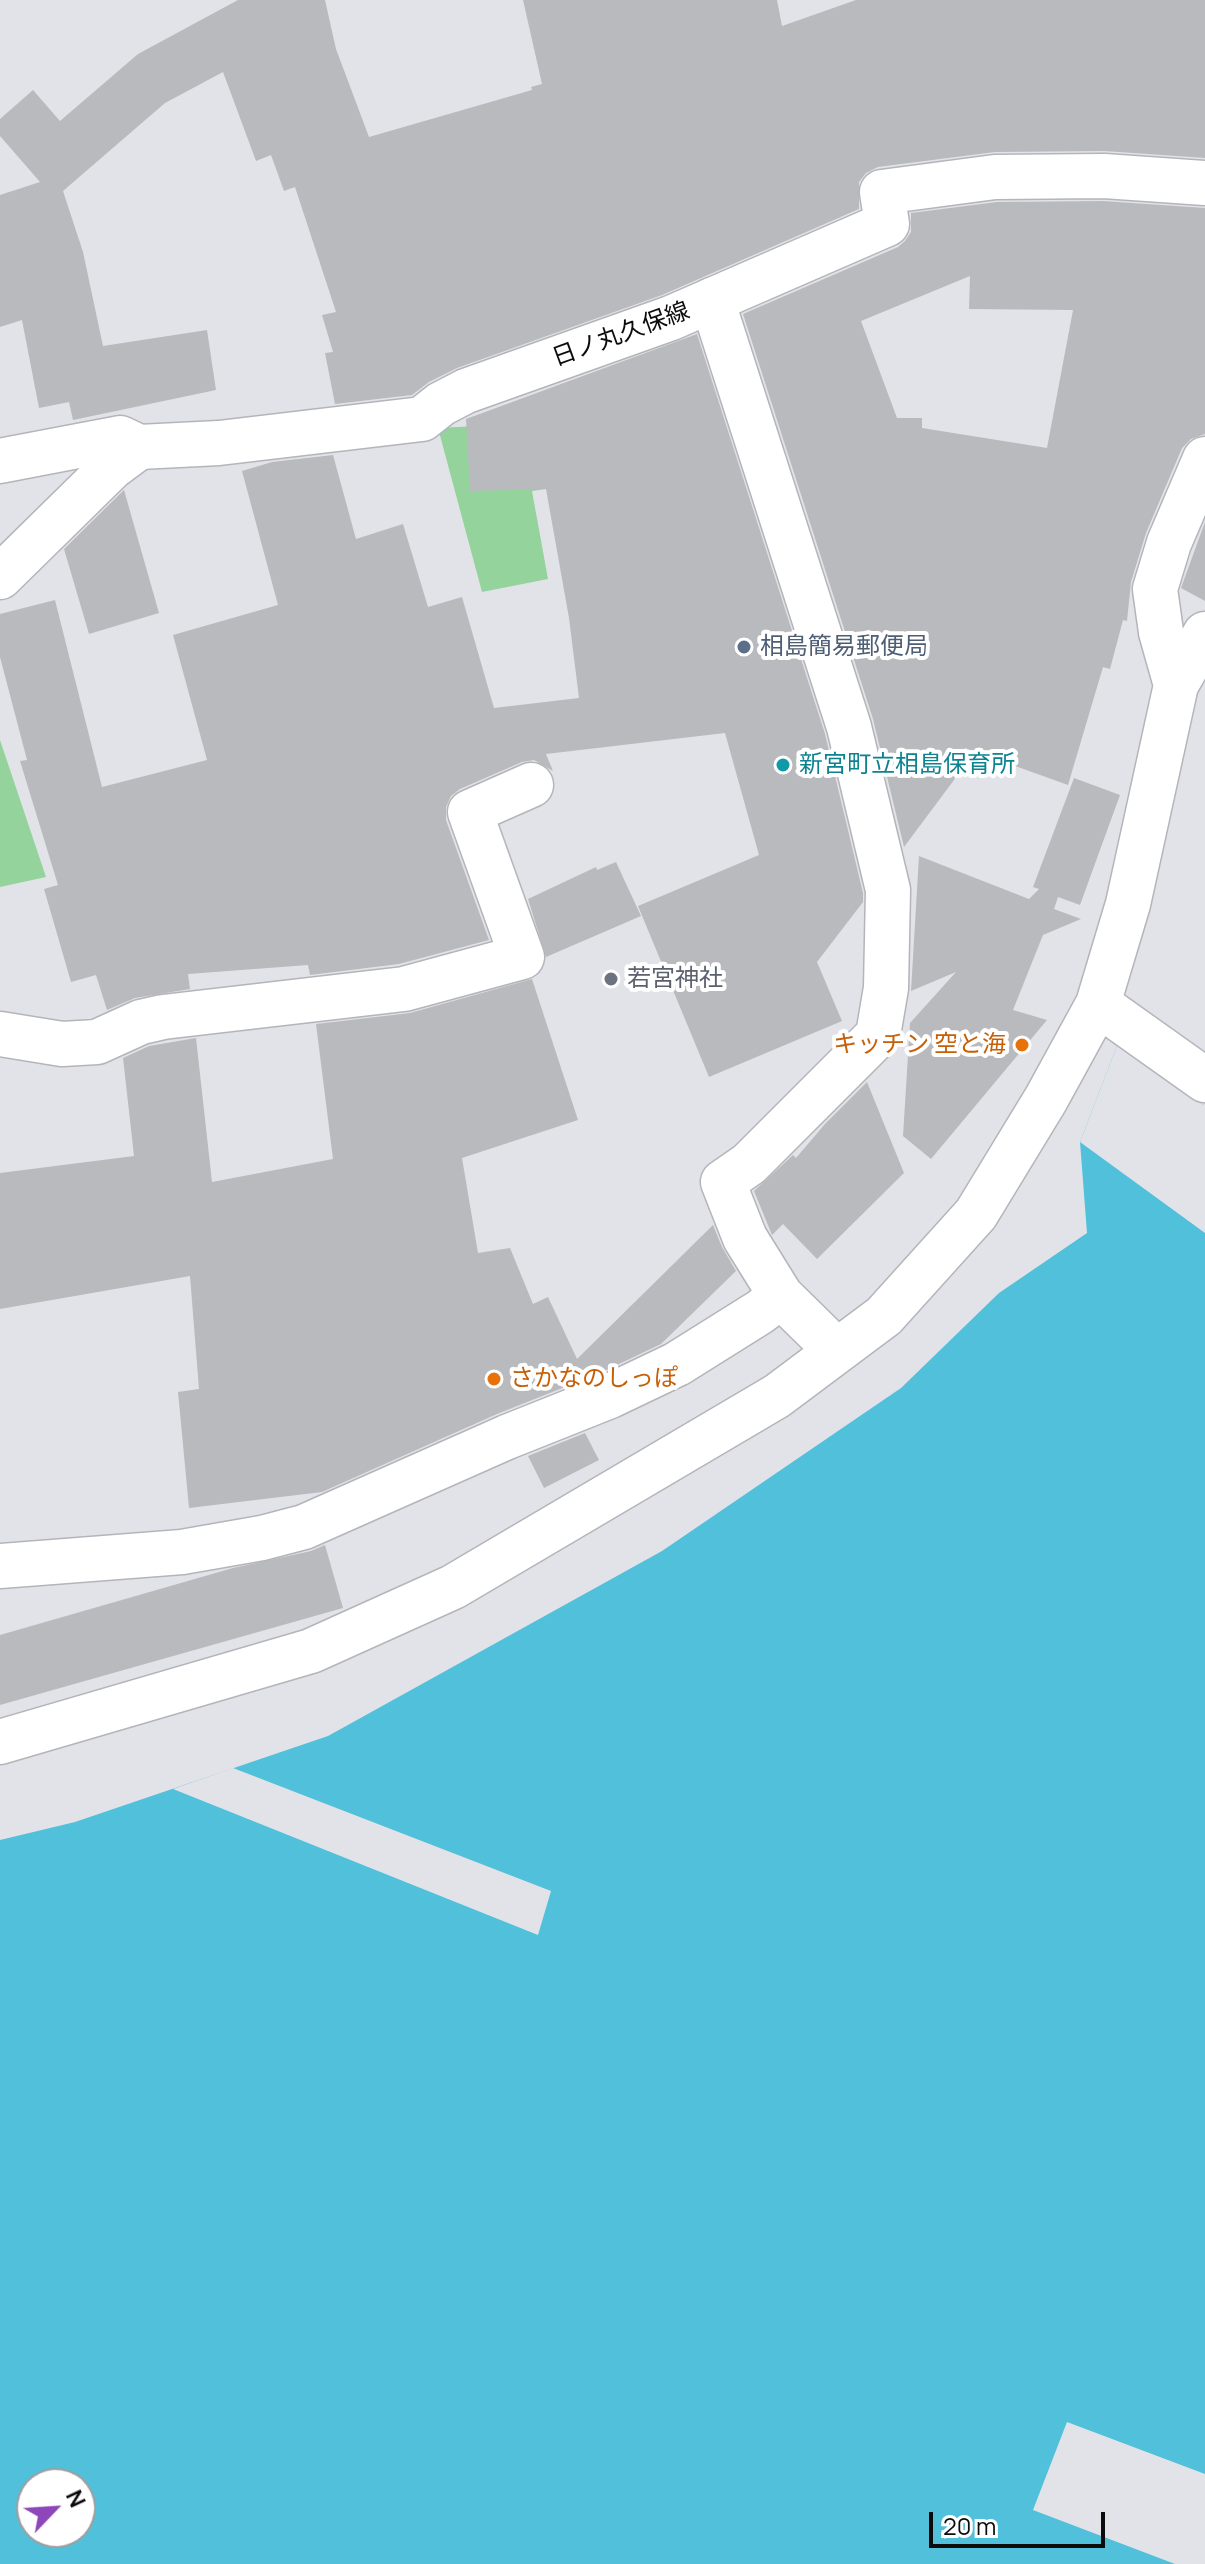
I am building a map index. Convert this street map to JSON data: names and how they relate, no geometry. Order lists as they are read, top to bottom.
{
  "streets": {
    "street": ["日ノ丸久保線"]
  },
  "places": [
    "相島簡易郵便局",
    "新宮町立相島保育所",
    "若宮神社",
    "キッチン 空と海",
    "さかなのしっぽ"
  ],
  "scale_bar": "20 m",
  "north": "top right"
}
